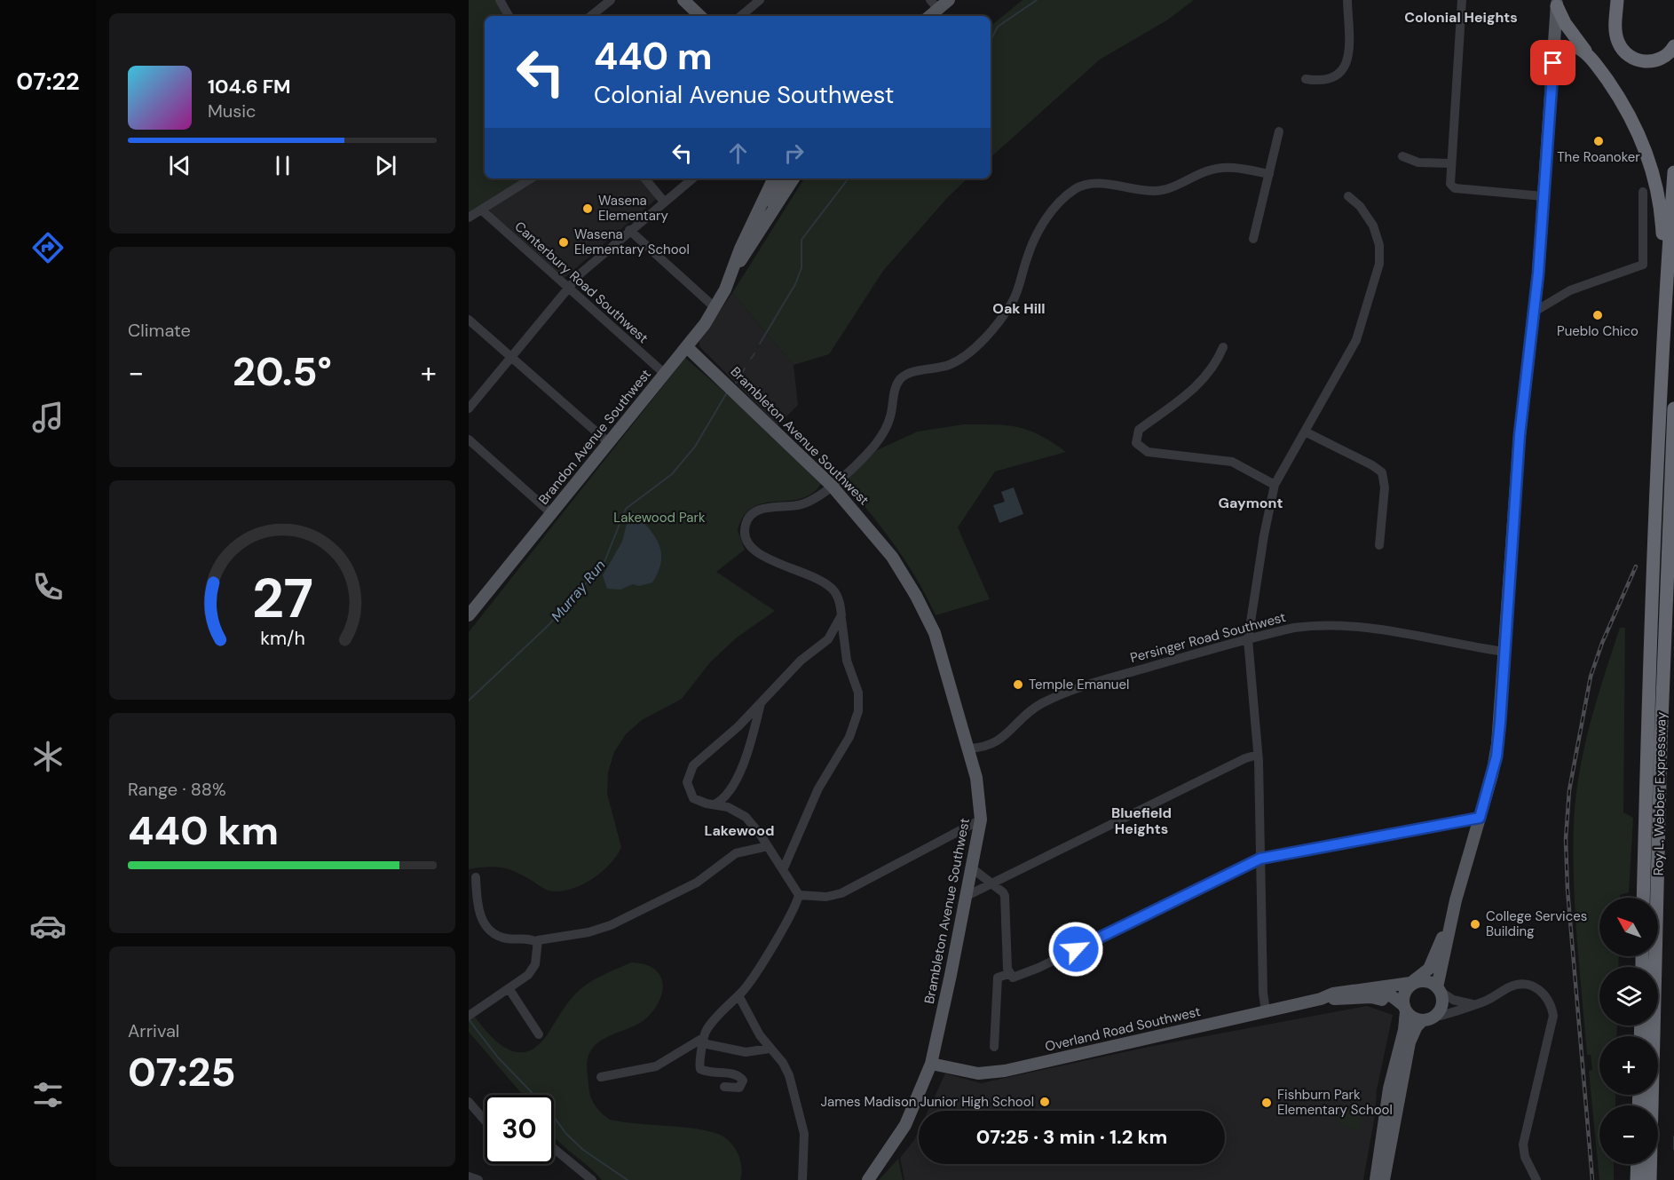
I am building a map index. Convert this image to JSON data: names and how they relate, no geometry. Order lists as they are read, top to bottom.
{
  "streets": {
    "highway": ["Roy L. Webber Expressway"],
    "main road": ["Brambleton Avenue Southwest", "Brandon Avenue Southwest", "Overland Road Southwest"],
    "street": ["Canterbury Road Southwest", "Persinger Road Southwest"]
  },
  "crossings": [
    ["Canterbury Road Southwest", "Brandon Avenue Southwest"],
    ["Brambleton Avenue Southwest", "Brandon Avenue Southwest"],
    ["Brambleton Avenue Southwest", "Persinger Road Southwest"],
    ["Brambleton Avenue Southwest", "Overland Road Southwest"]
  ],
  "districts": [
    "Colonial Heights",
    "Oak Hill",
    "Gaymont",
    "Bluefield Heights",
    "Lakewood"
  ],
  "water": ["Murray Run"],
  "parks": ["Lakewood Park"],
  "places": [
    "The Roanoker",
    "Wasena Elementary",
    "Wasena Elementary School",
    "Pueblo Chico",
    "Temple Emanuel",
    "College Services Building",
    "James Madison Junior High School",
    "Fishburn Park Elementary School"
  ],
  "north": "top left",
  "page": {
    "tabs": "07:22",
    "turn": ["440 m", "Colonial Avenue Southwest"],
    "song": ["104.6 FM", "Music"],
    "tile": [
      "Climate",
      ["Range · 88%", "440 km"],
      ["Arrival", "07:25"]
    ],
    "heat": ["−", "20.5°", "+"],
    "map_buttons": ["+", "−"],
    "limit": "30",
    "trip": "07:25 · 3 min · 1.2 km",
    "gauge": ["27", "km/h"]
  }
}
